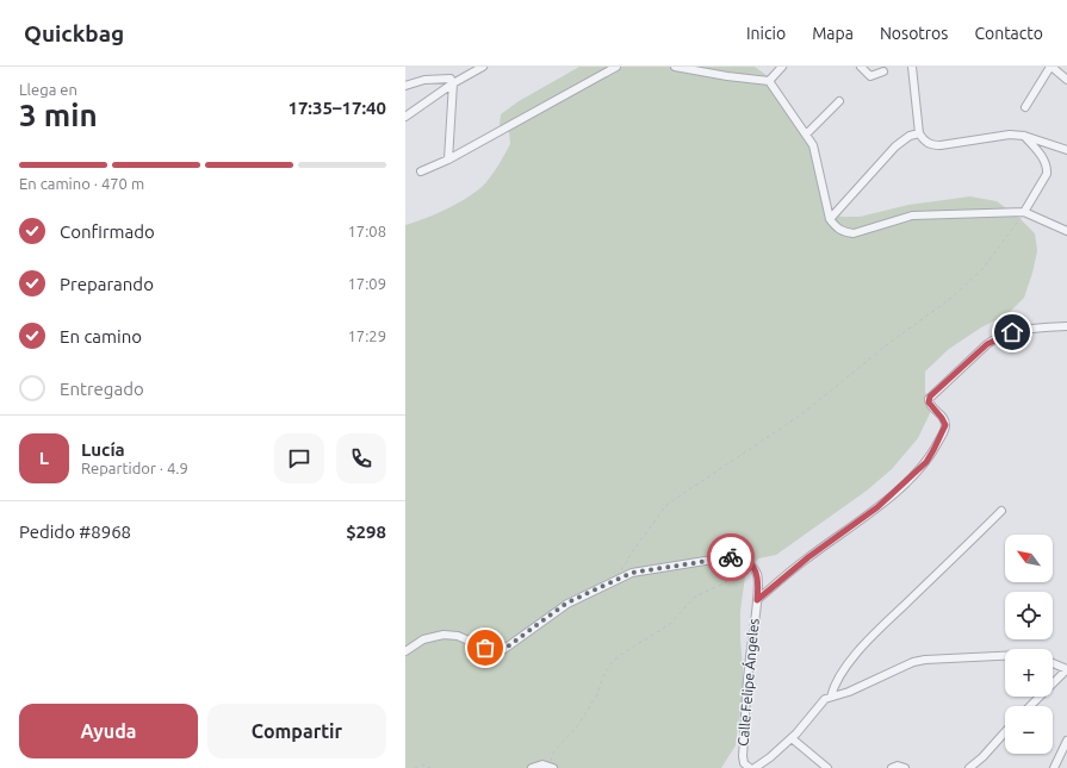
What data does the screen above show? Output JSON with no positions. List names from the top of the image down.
{
  "streets": {
    "street": ["Calle Felipe Ángeles"]
  },
  "north": "top left",
  "page": {
    "header": "Quickbag",
    "nav": [
      "Inicio",
      "Mapa",
      "Nosotros",
      "Contacto"
    ],
    "heading": ["3 min", "Llega en", "17:35–17:40"],
    "panel": [
      "Lucía",
      "Repartidor · 4.9",
      "Pedido #8968",
      "$298"
    ],
    "bar": "En camino · 470 m",
    "list": [
      ["Confirmado", "17:08"],
      ["Preparando", "17:09"],
      ["En camino", "17:29"],
      "Entregado"
    ],
    "round": "L",
    "map_buttons": ["+", "−"],
    "buttons": ["Ayuda", "Compartir"]
  }
}
